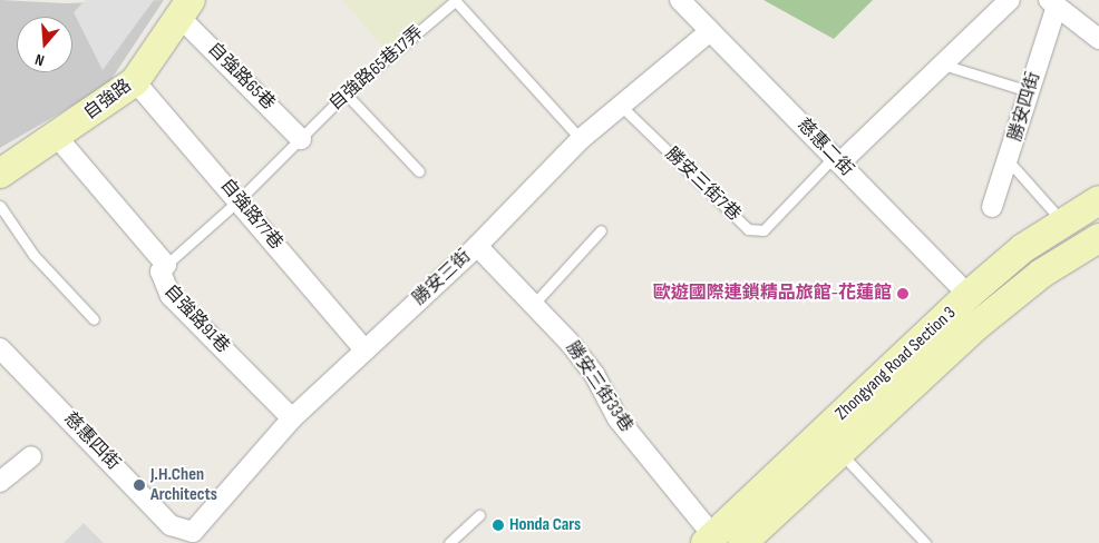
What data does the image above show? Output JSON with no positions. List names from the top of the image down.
{
  "streets": {
    "street": [
      "自強路65巷",
      "自強路",
      "勝安四街",
      "慈惠二街",
      "自強路77巷",
      "勝安三街",
      "自強路91巷",
      "Zhongyang Road Section 3",
      "勝安三街33巷",
      "慈惠四街"
    ],
    "lane": ["自強路65巷17弄", "勝安三街7巷"]
  },
  "crossings": [
    ["自強路65巷17弄", "自強路65巷"],
    ["自強路65巷17弄", "自強路77巷"],
    ["自強路65巷17弄", "自強路91巷"],
    ["自強路65巷", "自強路"],
    ["自強路", "自強路77巷"],
    ["自強路", "自強路91巷"],
    ["慈惠二街", "勝安三街7巷"],
    ["慈惠二街", "勝安三街"],
    ["慈惠二街", "Zhongyang Road Section 3"],
    ["勝安三街7巷", "勝安三街"],
    ["自強路77巷", "勝安三街"],
    ["勝安三街", "自強路91巷"],
    ["勝安三街", "勝安三街33巷"],
    ["勝安三街", "慈惠四街"],
    ["Zhongyang Road Section 3", "勝安三街33巷"]
  ],
  "places": ["歐遊國際連鎖精品旅館-花蓮館", "J.H.Chen Architects", "Honda Cars"],
  "north": "bottom"
}
